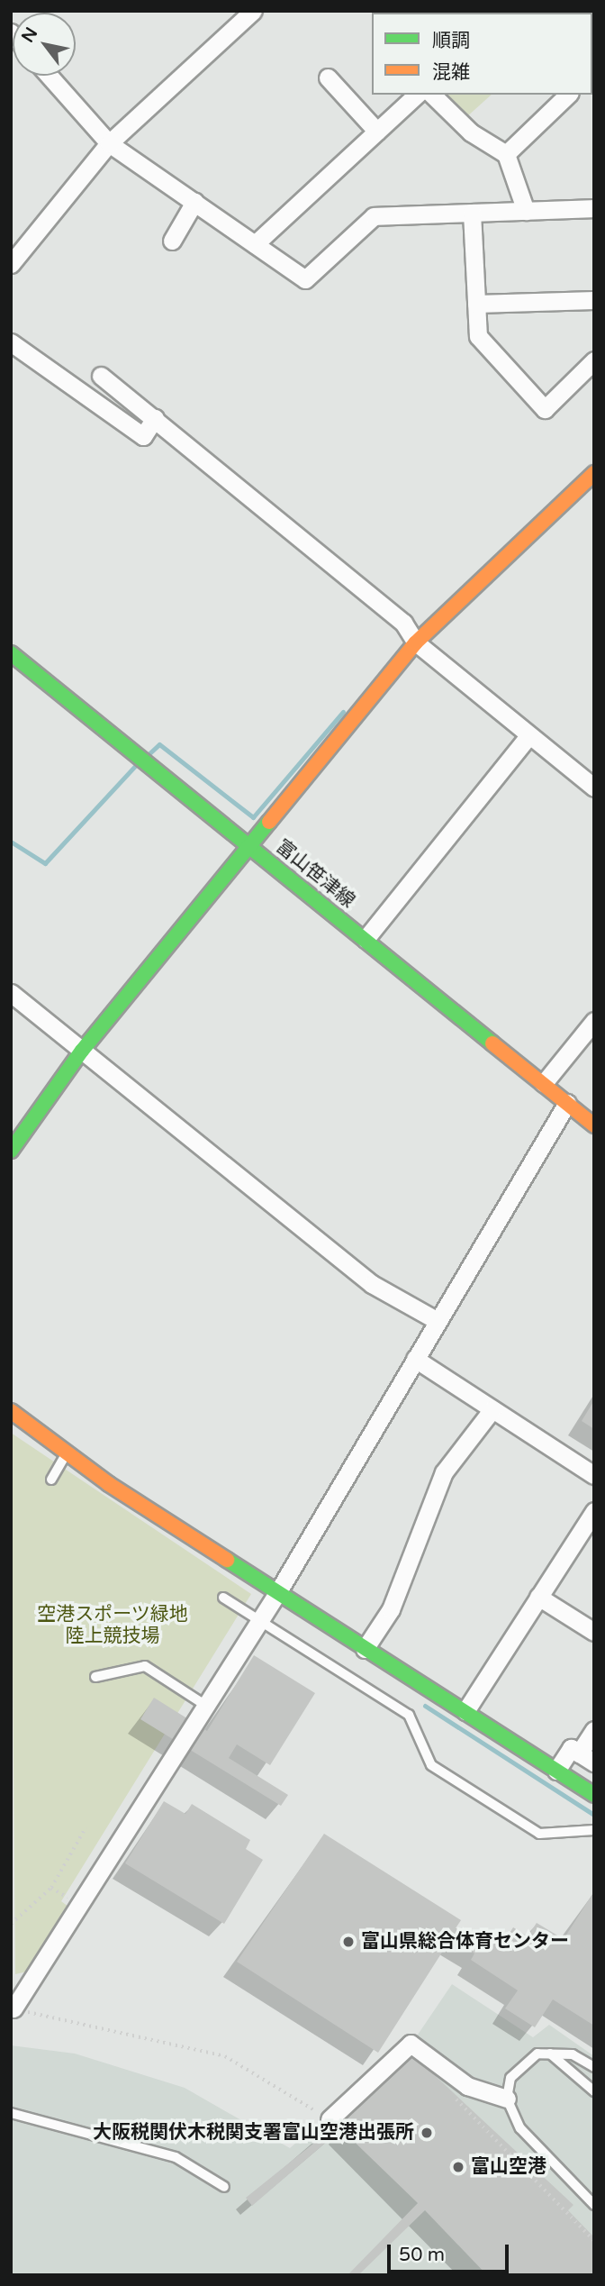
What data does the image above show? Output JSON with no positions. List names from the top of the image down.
{
  "streets": {
    "street": ["富山笹津線"]
  },
  "parks": ["空港スポーツ緑地 陸上競技場"],
  "places": ["富山県総合体育センター", "大阪税関伏木税関支署富山空港出張所", "富山空港"],
  "legend": ["順調", "混雑"],
  "scale_bar": "50 m",
  "north": "top left"
}
